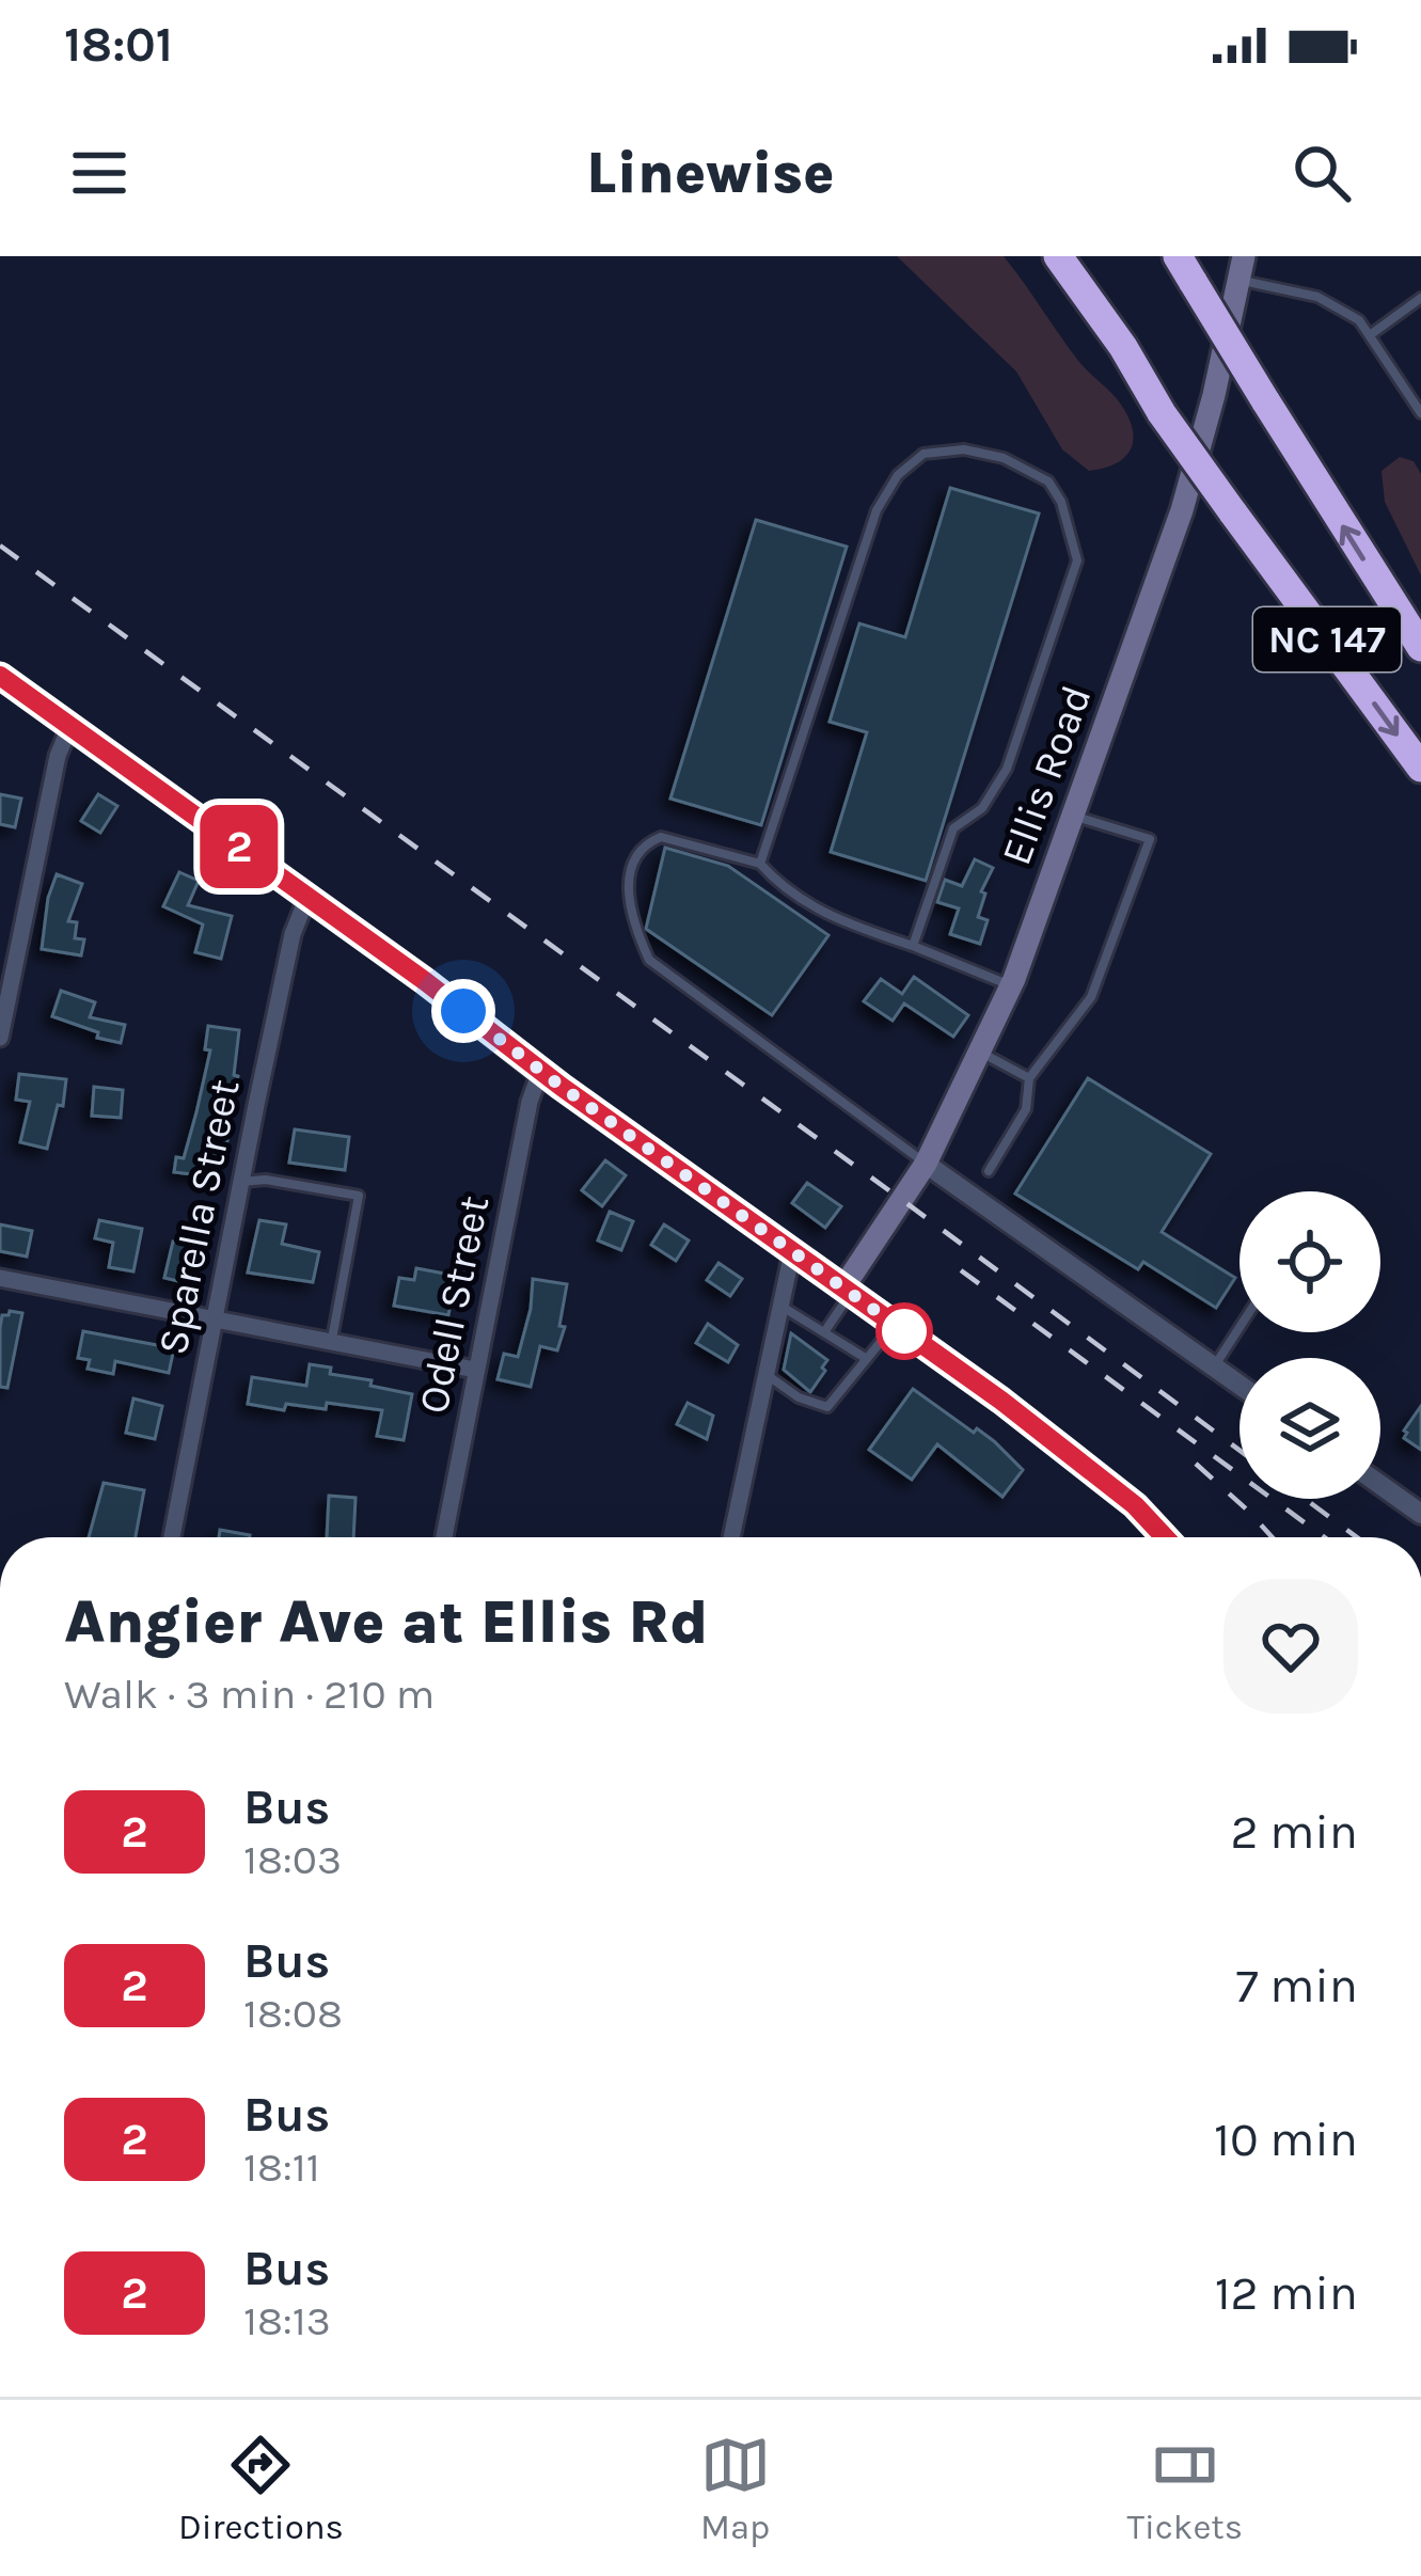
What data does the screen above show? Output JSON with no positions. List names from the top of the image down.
{
  "streets": {
    "highway": ["NC 147"],
    "main road": ["Ellis Road"],
    "street": ["Sparella Street", "Odell Street"]
  },
  "lines": ["bus line 2"],
  "page": {
    "status": "18:01",
    "header": "Linewise",
    "on_map": "2",
    "heading": ["Angier Ave at Ellis Rd", "Walk · 3 min · 210 m"],
    "list": [
      {
        "mark": "2",
        "name": "Bus",
        "note": "18:03",
        "value": "2 min"
      },
      {
        "mark": "2",
        "name": "Bus",
        "note": "18:08",
        "value": "7 min"
      },
      {
        "mark": "2",
        "name": "Bus",
        "note": "18:11",
        "value": "10 min"
      },
      {
        "mark": "2",
        "name": "Bus",
        "note": "18:13",
        "value": "12 min"
      }
    ],
    "tabs": ["Directions", "Map", "Tickets"]
  }
}
